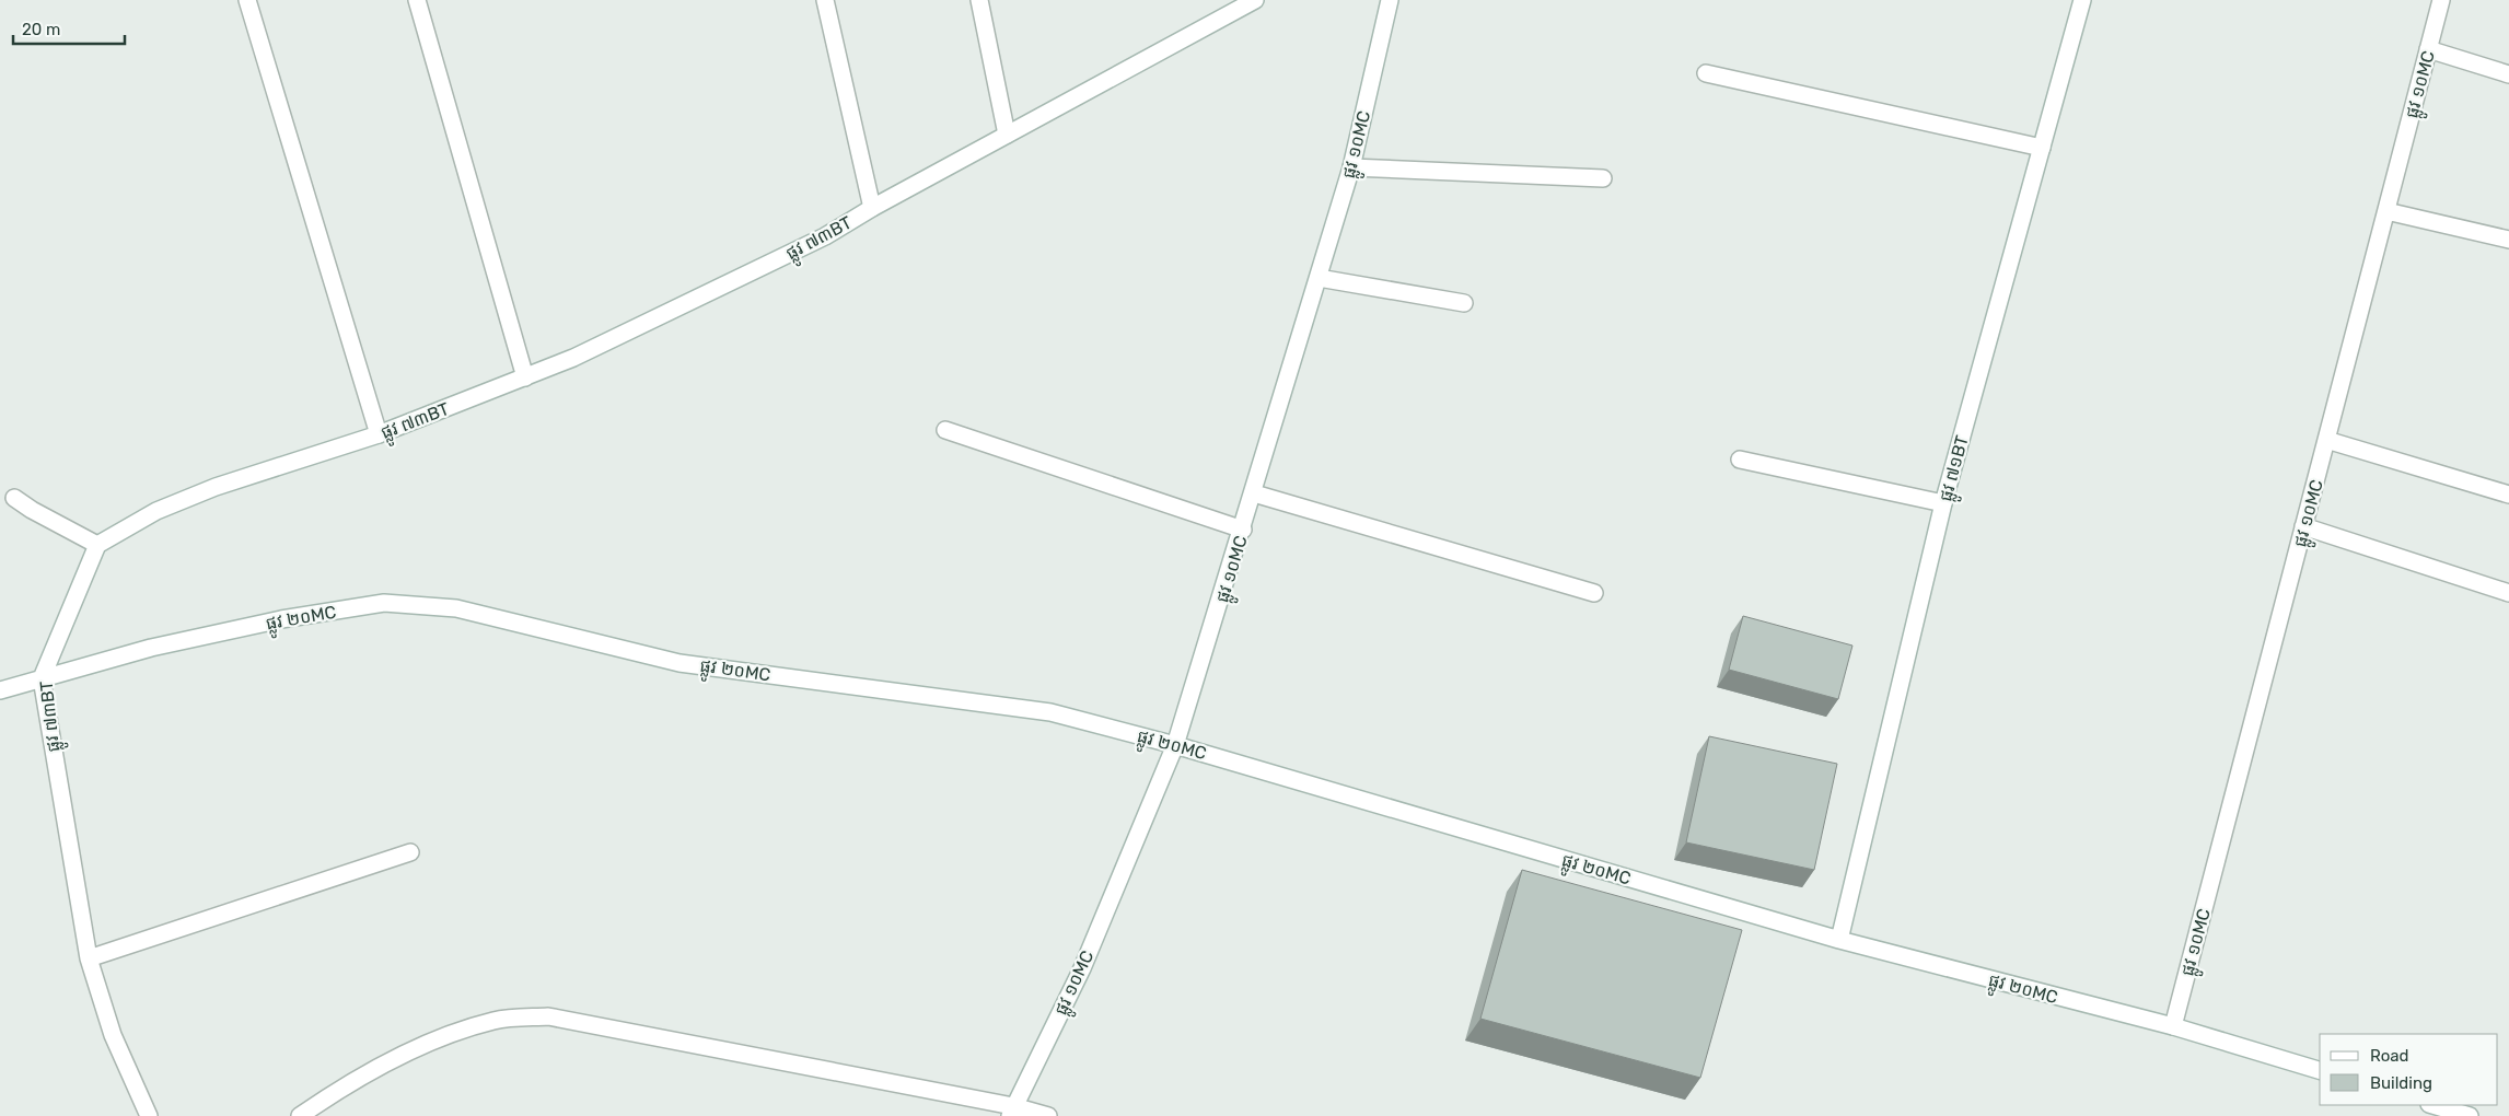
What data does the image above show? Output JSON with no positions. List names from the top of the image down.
{
  "streets": {
    "street": [
      "ផ្លូវ ១០MC",
      "ផ្លូវ ៧៣BT",
      "ផ្លូវ ៧១BT",
      "ផ្លូវ ២០MC"
    ]
  },
  "crossings": [
    ["ផ្លូវ ១០MC", "ផ្លូវ ២០MC"],
    ["ផ្លូវ ៧៣BT", "ផ្លូវ ២០MC"],
    ["ផ្លូវ ៧១BT", "ផ្លូវ ២០MC"]
  ],
  "legend": ["Road", "Building"],
  "scale_bar": "20 m"
}
